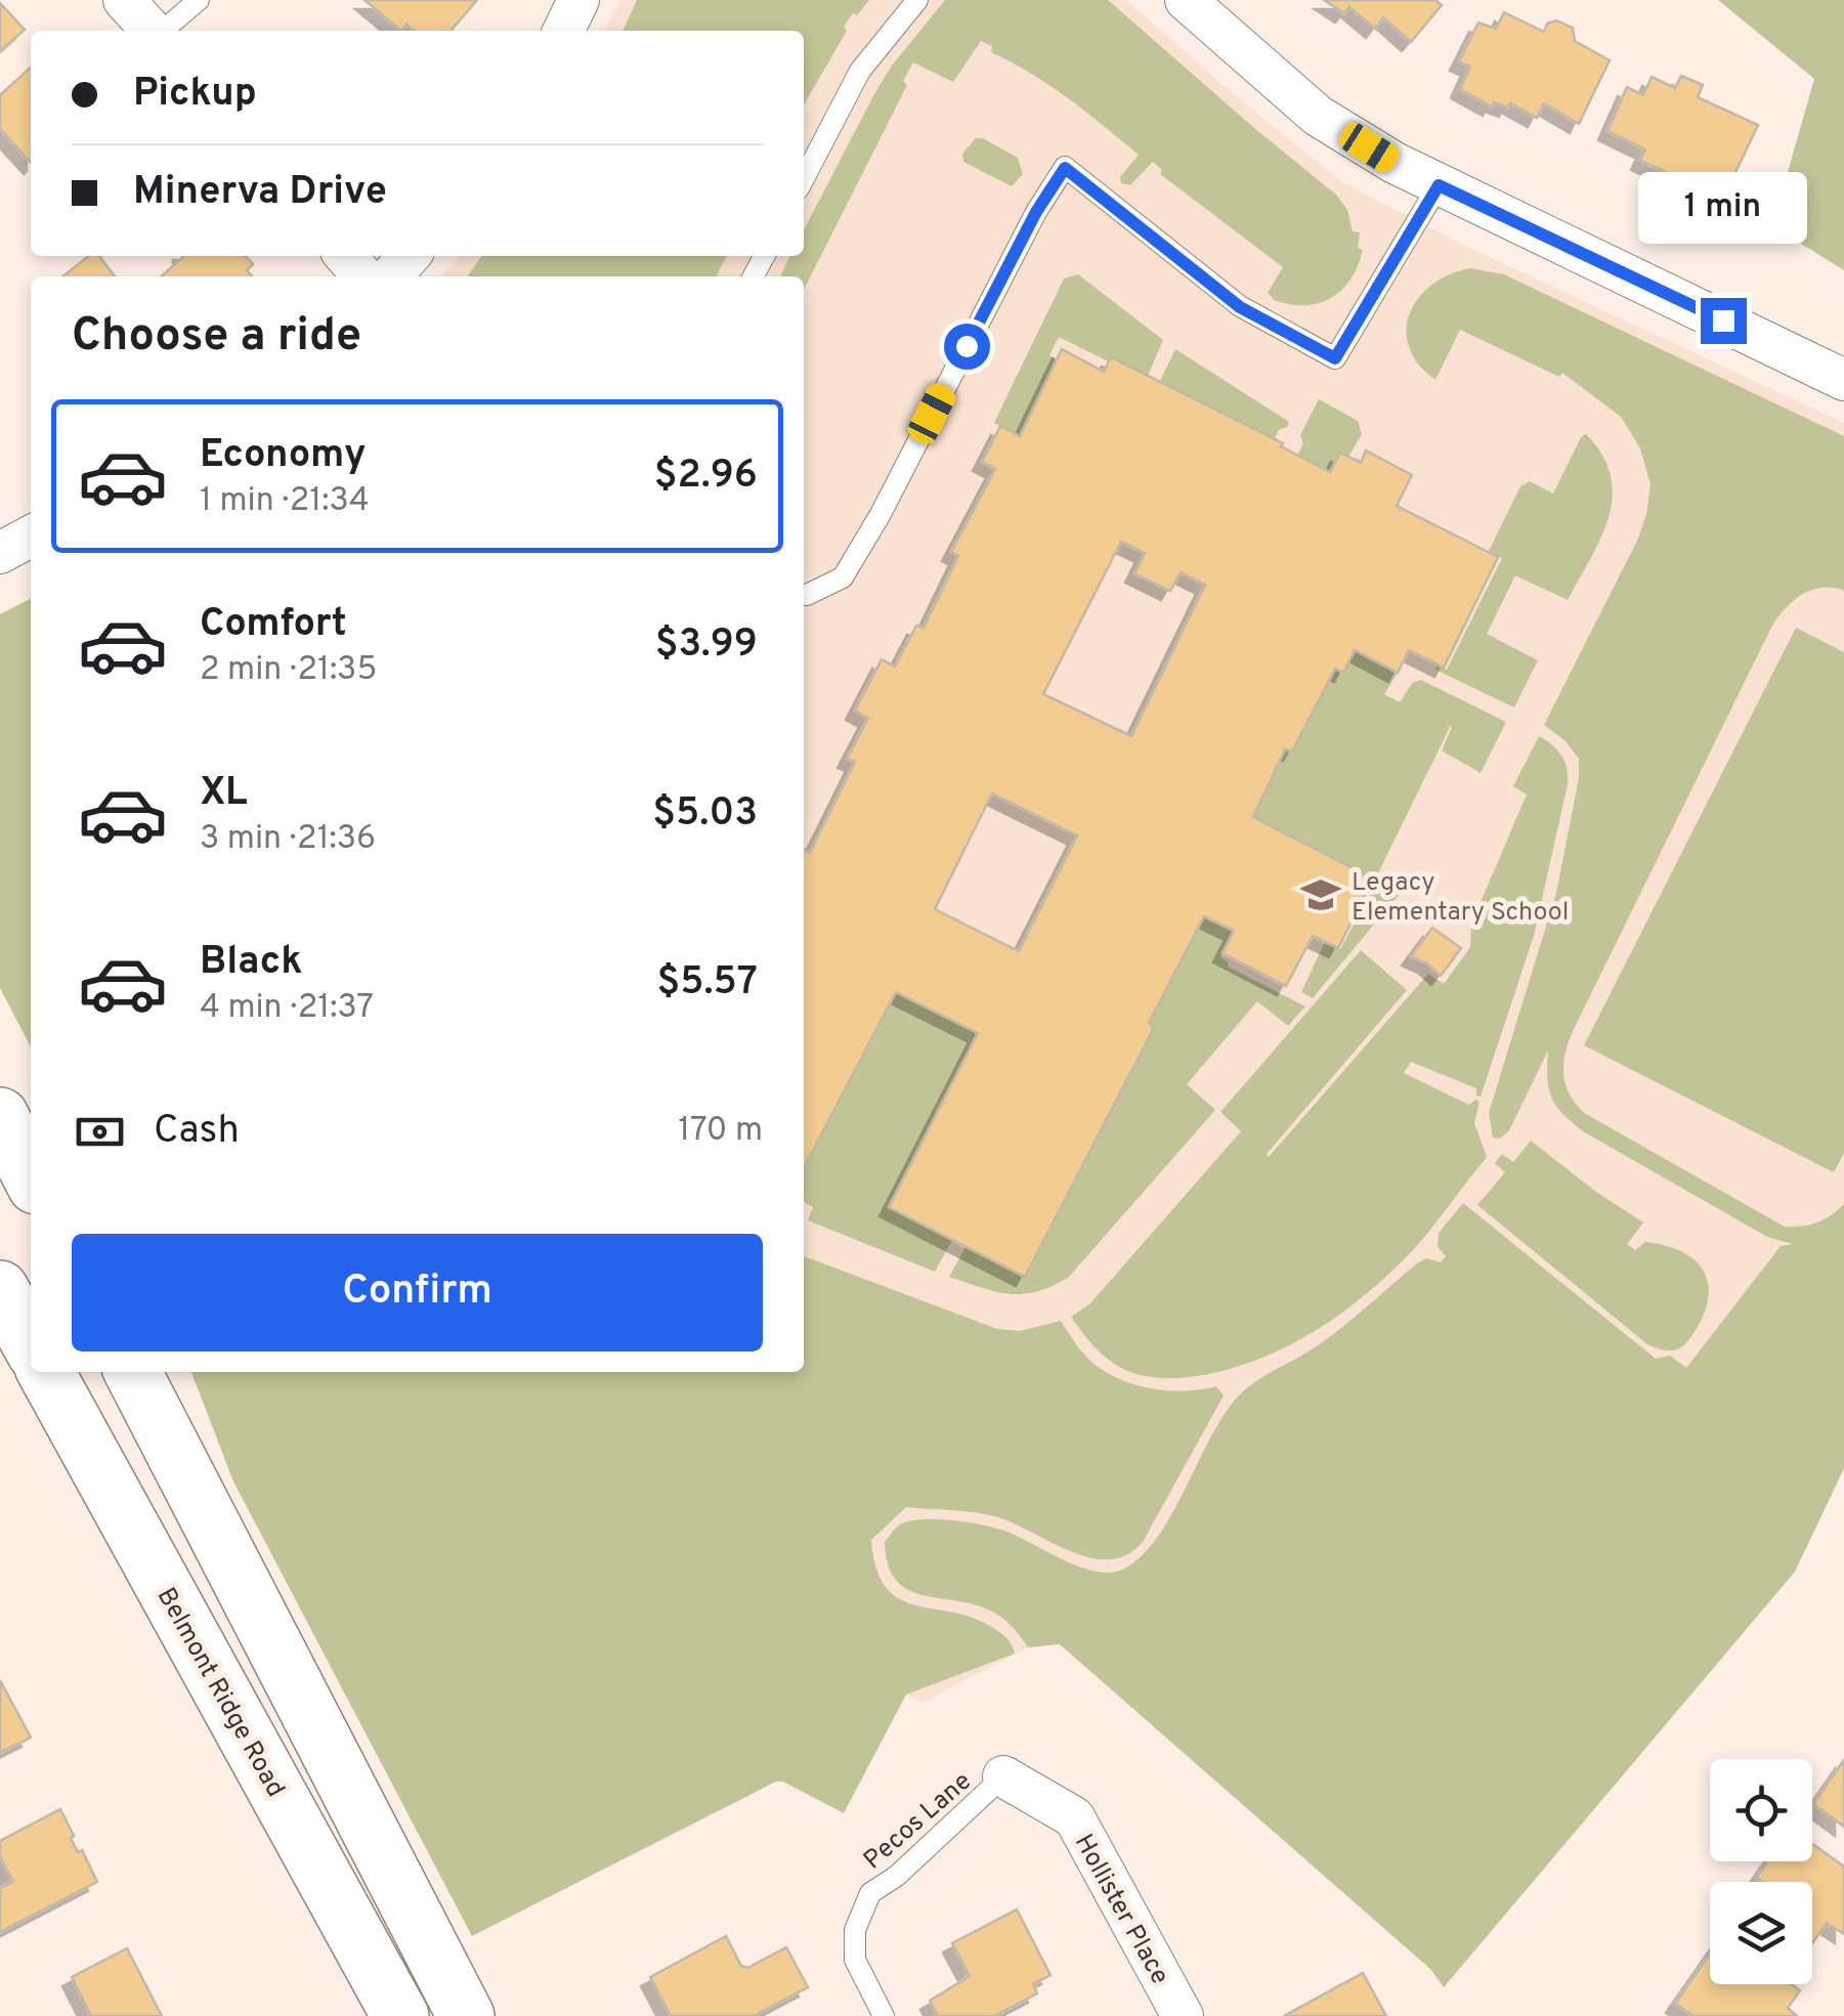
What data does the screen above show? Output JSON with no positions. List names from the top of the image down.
{
  "streets": {
    "main road": ["Belmont Ridge Road"],
    "street": ["Hollister Place"],
    "lane": ["Pecos Lane"]
  },
  "crossings": [
    ["Pecos Lane", "Hollister Place"]
  ],
  "places": {
    "school or university": ["Legacy Elementary School"]
  },
  "page": {
    "banner": ["Pickup", "Minerva Drive"],
    "bubble": "1 min",
    "heading": "Choose a ride",
    "list": [
      {
        "name": "Economy",
        "note": "1 min · 21:34",
        "value": "$2.96"
      },
      {
        "name": "Comfort",
        "note": "2 min · 21:35",
        "value": "$3.99"
      },
      {
        "name": "XL",
        "note": "3 min · 21:36",
        "value": "$5.03"
      },
      {
        "name": "Black",
        "note": "4 min · 21:37",
        "value": "$5.57"
      }
    ],
    "pay": ["Cash", "170 m"],
    "buttons": "Confirm"
  }
}
